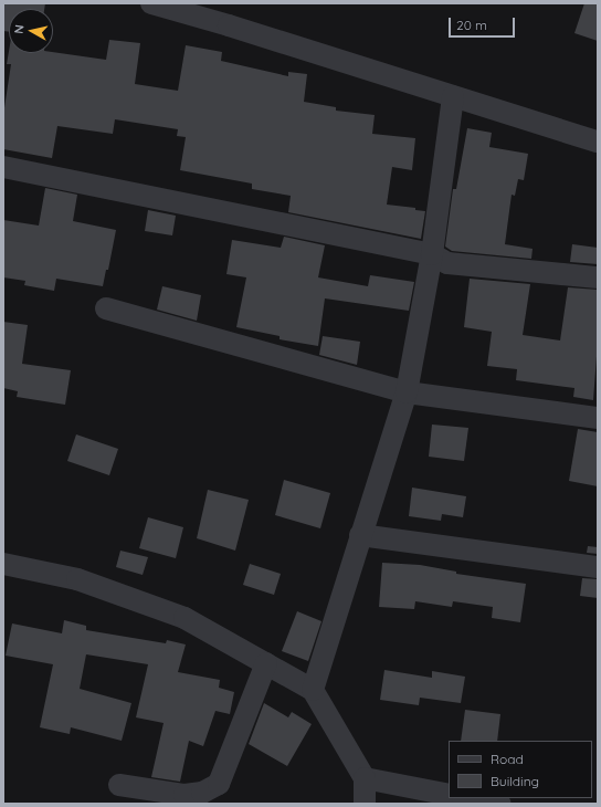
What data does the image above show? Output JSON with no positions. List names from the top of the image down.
{
  "legend": ["Road", "Building"],
  "scale_bar": "20 m",
  "north": "left"
}
